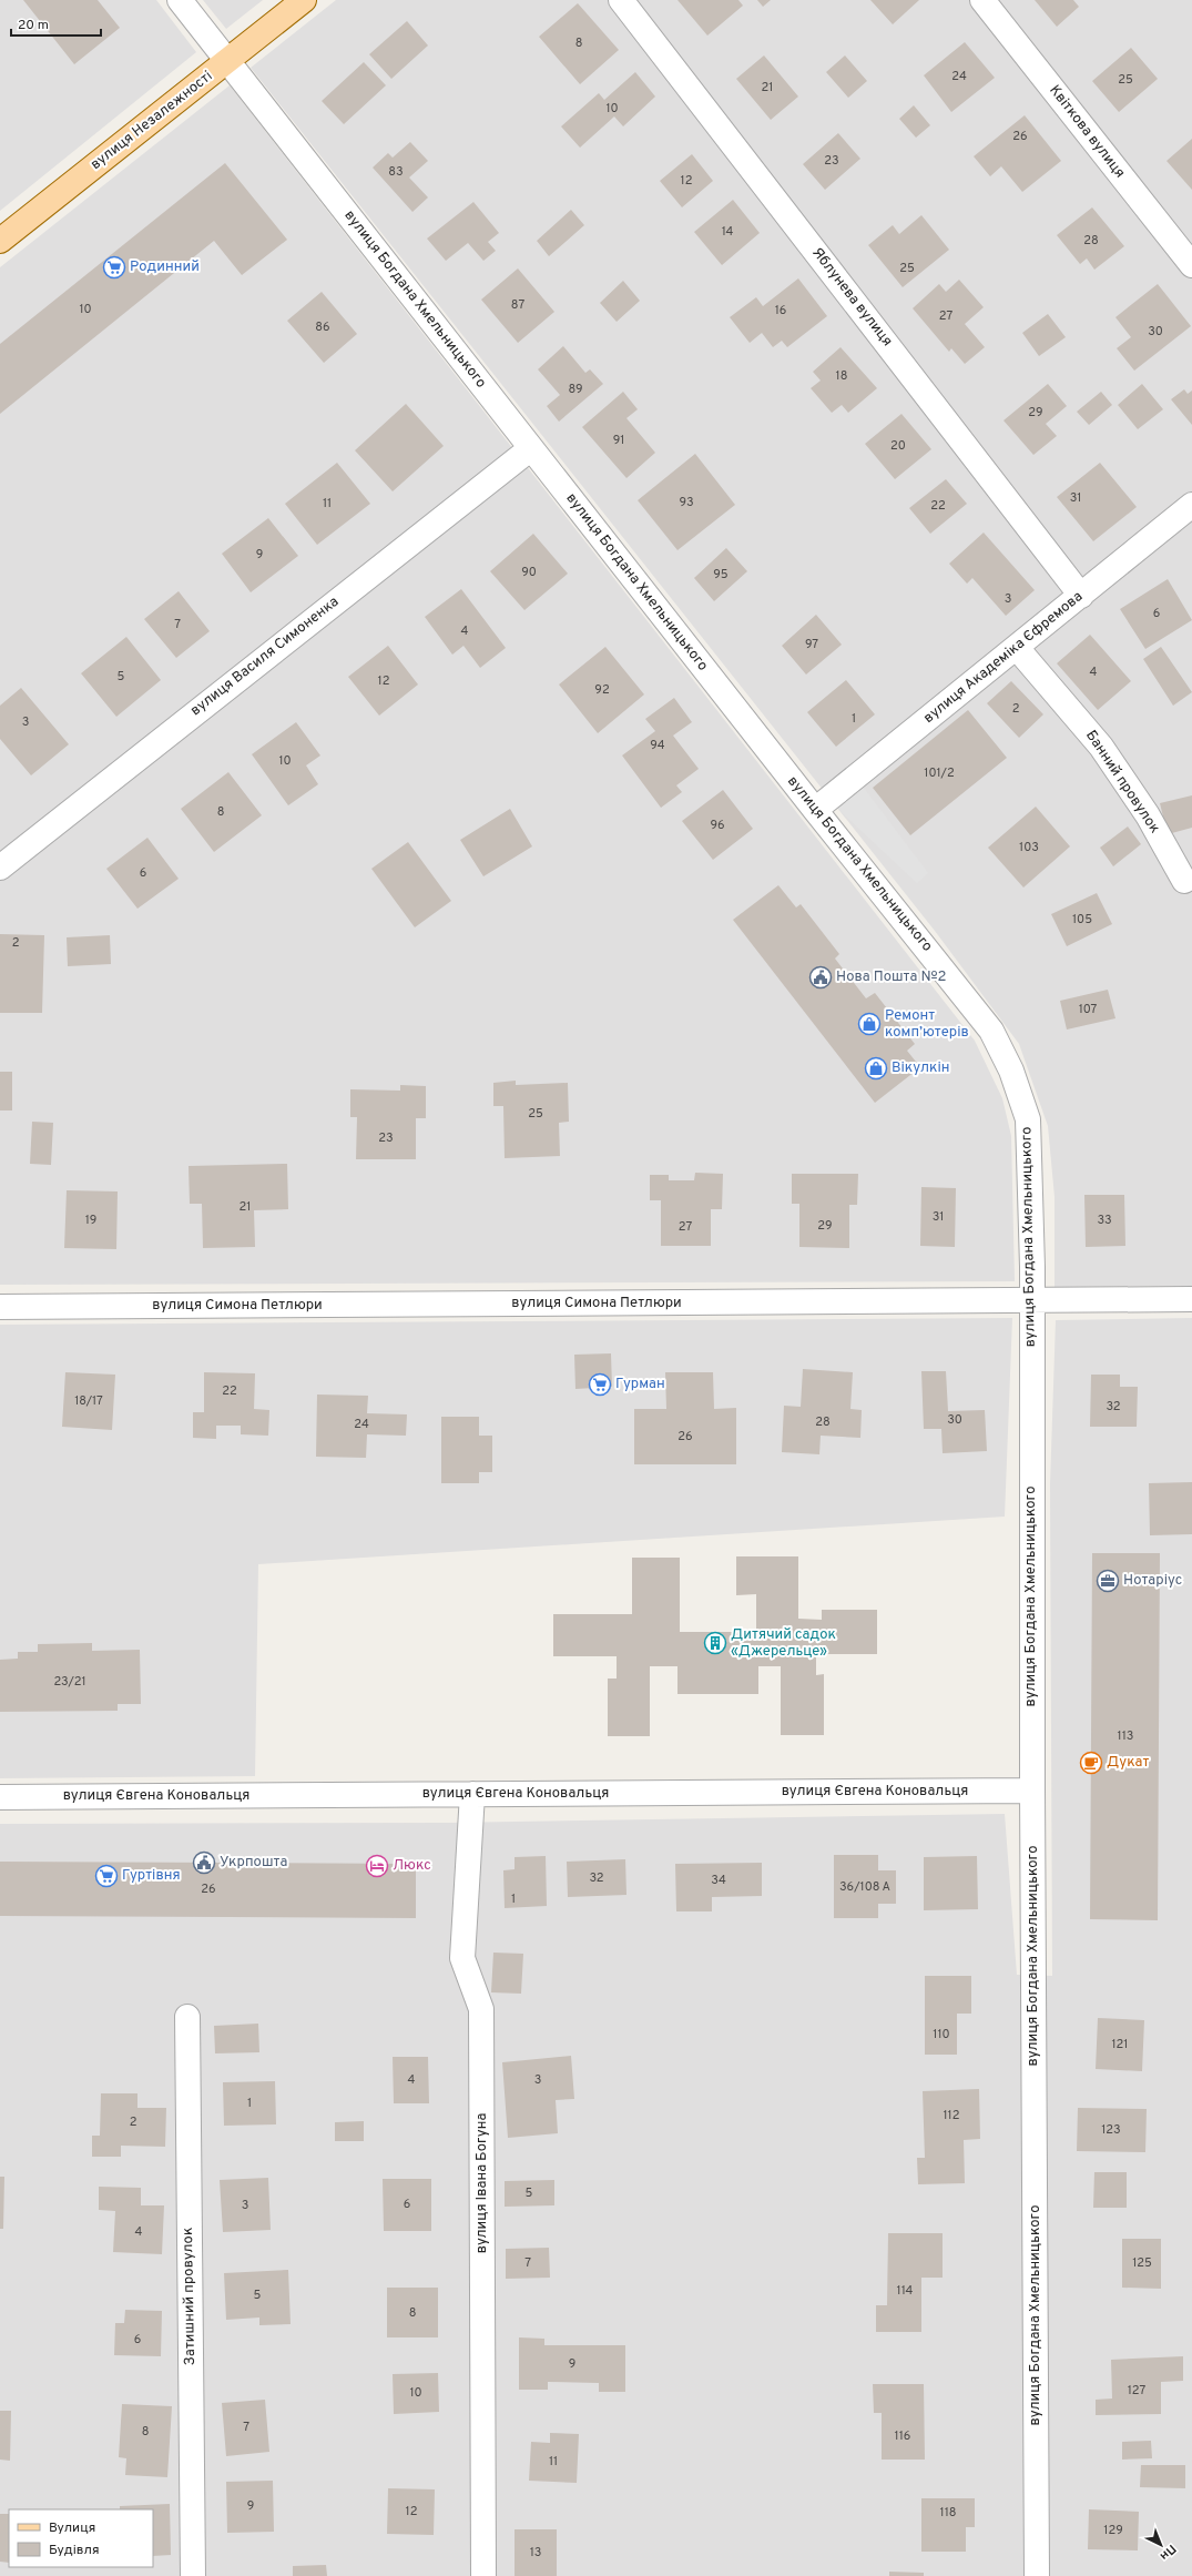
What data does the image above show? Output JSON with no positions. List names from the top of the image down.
{
  "streets": {
    "main road": ["вулиця Незалежності"],
    "street": [
      "Квіткова вулиця",
      "Яблунева вулиця",
      "вулиця Богдана Хмельницького",
      "вулиця Василя Симоненка",
      "вулиця Академіка Єфремова",
      "Банний провулок",
      "вулиця Симона Петлюри",
      "вулиця Євгена Коновальця",
      "вулиця Івана Богуна",
      "Затишний провулок"
    ]
  },
  "crossings": [
    ["вулиця Незалежності", "вулиця Богдана Хмельницького"],
    ["Яблунева вулиця", "вулиця Академіка Єфремова"],
    ["вулиця Богдана Хмельницького", "вулиця Василя Симоненка"],
    ["вулиця Богдана Хмельницького", "вулиця Академіка Єфремова"],
    ["вулиця Богдана Хмельницького", "вулиця Симона Петлюри"],
    ["вулиця Богдана Хмельницького", "вулиця Євгена Коновальця"],
    ["вулиця Академіка Єфремова", "Банний провулок"],
    ["вулиця Євгена Коновальця", "вулиця Івана Богуна"]
  ],
  "places": {
    "supermarket": ["Родинний", "Гурман", "Гуртівня"],
    "public building": ["Нова Пошта №2", "Укрпошта"],
    "shop": ["Ремонт комп’ютерів", "Вікулкін"],
    "office": ["Нотаріус"],
    "building": ["Дитячий садок «Джерельце»"],
    "cafe": ["Дукат"],
    "hotel": ["Люкс"]
  },
  "house_numbers": [
    "8",
    "24",
    "25",
    "21",
    "10",
    "26",
    "23",
    "83",
    "12",
    "14",
    "28",
    "25",
    "87",
    "10",
    "16",
    "27",
    "86",
    "30",
    "18",
    "89",
    "29",
    "91",
    "20",
    "31",
    "93",
    "11",
    "22",
    "9",
    "90",
    "95",
    "3",
    "6",
    "7",
    "4",
    "97",
    "4",
    "5",
    "12",
    "92",
    "2",
    "1",
    "3",
    "94",
    "10",
    "101/2",
    "8",
    "96",
    "103",
    "6",
    "105",
    "2",
    "107",
    "25",
    "23",
    "21",
    "31",
    "19",
    "33",
    "29",
    "27",
    "22",
    "18/17",
    "32",
    "30",
    "28",
    "24",
    "26",
    "23/21",
    "113",
    "32",
    "34",
    "36/108 А",
    "26",
    "1",
    "110",
    "121",
    "4",
    "3",
    "1",
    "112",
    "2",
    "123",
    "5",
    "6",
    "3",
    "4",
    "7",
    "125",
    "114",
    "5",
    "8",
    "6",
    "9",
    "127",
    "10",
    "7",
    "8",
    "116",
    "11",
    "9",
    "12",
    "118",
    "129",
    "13"
  ],
  "legend": ["Вулиця", "Будівля"],
  "scale_bar": "20 m",
  "north": "bottom right"
}
